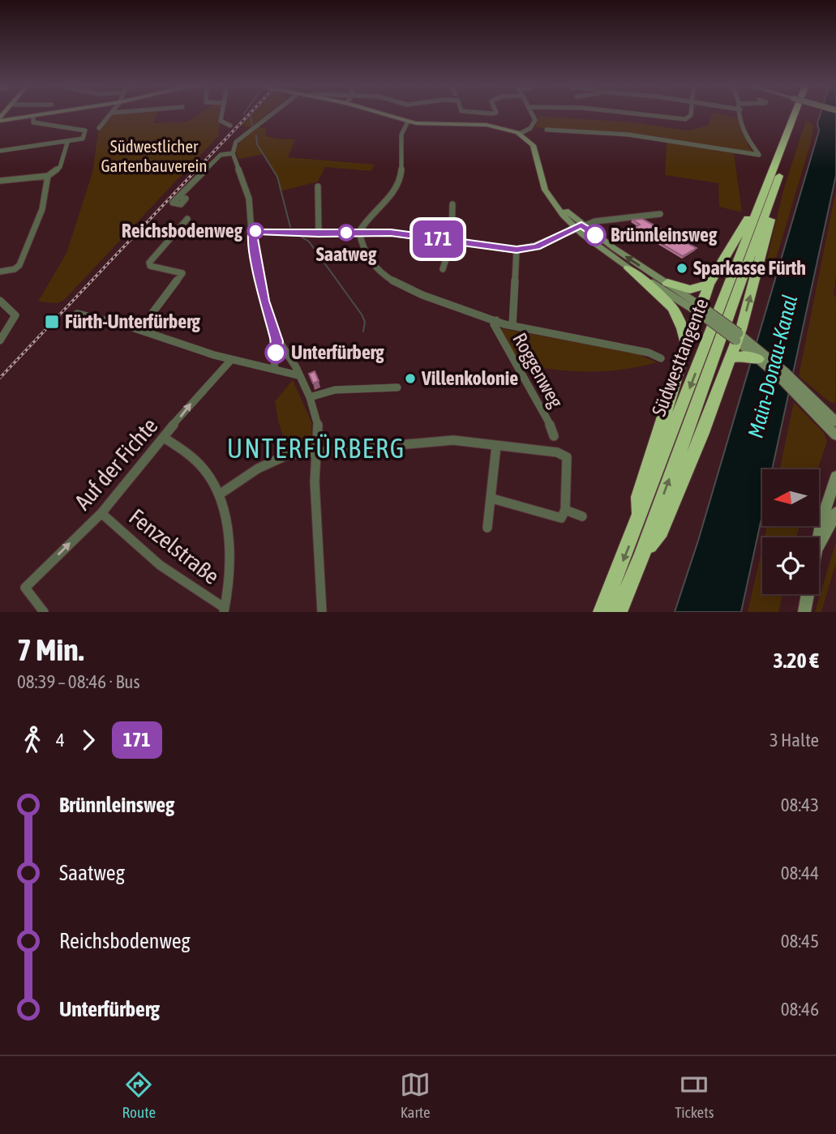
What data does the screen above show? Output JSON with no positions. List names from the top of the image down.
{
  "streets": {
    "highway": ["Südwesttangente"],
    "street": ["Roggenweg", "Auf der Fichte", "Fenzelstraße"]
  },
  "crossings": [
    ["Auf der Fichte", "Fenzelstraße"]
  ],
  "one_way": ["Auf der Fichte"],
  "districts": ["UNTERFÜRBERG"],
  "water": ["Main-Donau-Kanal"],
  "parks": ["Südwestlicher Gartenbauverein"],
  "places": {
    "other": [
      "Reichsbodenweg",
      "Saatweg",
      "Brünnleinsweg",
      "Sparkasse Fürth",
      "Unterfürberg",
      "Villenkolonie"
    ],
    "transit": ["Fürth-Unterfürberg"]
  },
  "lines": ["bus line 171"],
  "north": "left",
  "page": {
    "on_map": "171",
    "heading": ["7 Min.", "08:39 – 08:46 · Bus", "3.20 €"],
    "legs": ["4", "171", "3 Halte"],
    "list": [
      {
        "name": "Brünnleinsweg",
        "value": "08:43"
      },
      {
        "name": "Saatweg",
        "value": "08:44"
      },
      {
        "name": "Reichsbodenweg",
        "value": "08:45"
      },
      {
        "name": "Unterfürberg",
        "value": "08:46"
      }
    ],
    "tabs": ["Route", "Karte", "Tickets"]
  }
}
